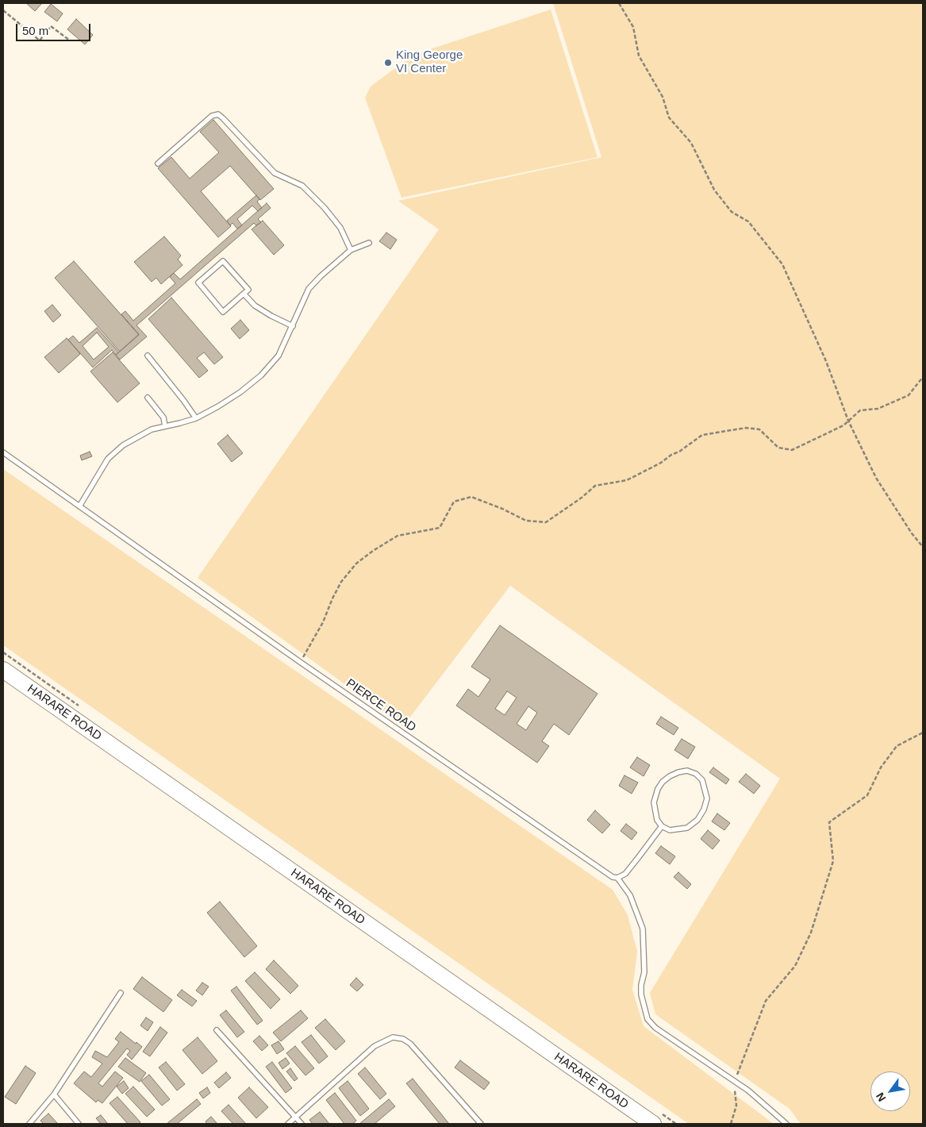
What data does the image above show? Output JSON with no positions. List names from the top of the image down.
{
  "streets": {
    "highway": ["HARARE ROAD"],
    "lane": ["PIERCE ROAD"]
  },
  "places": ["King George VI Center"],
  "scale_bar": "50 m",
  "north": "bottom left"
}
